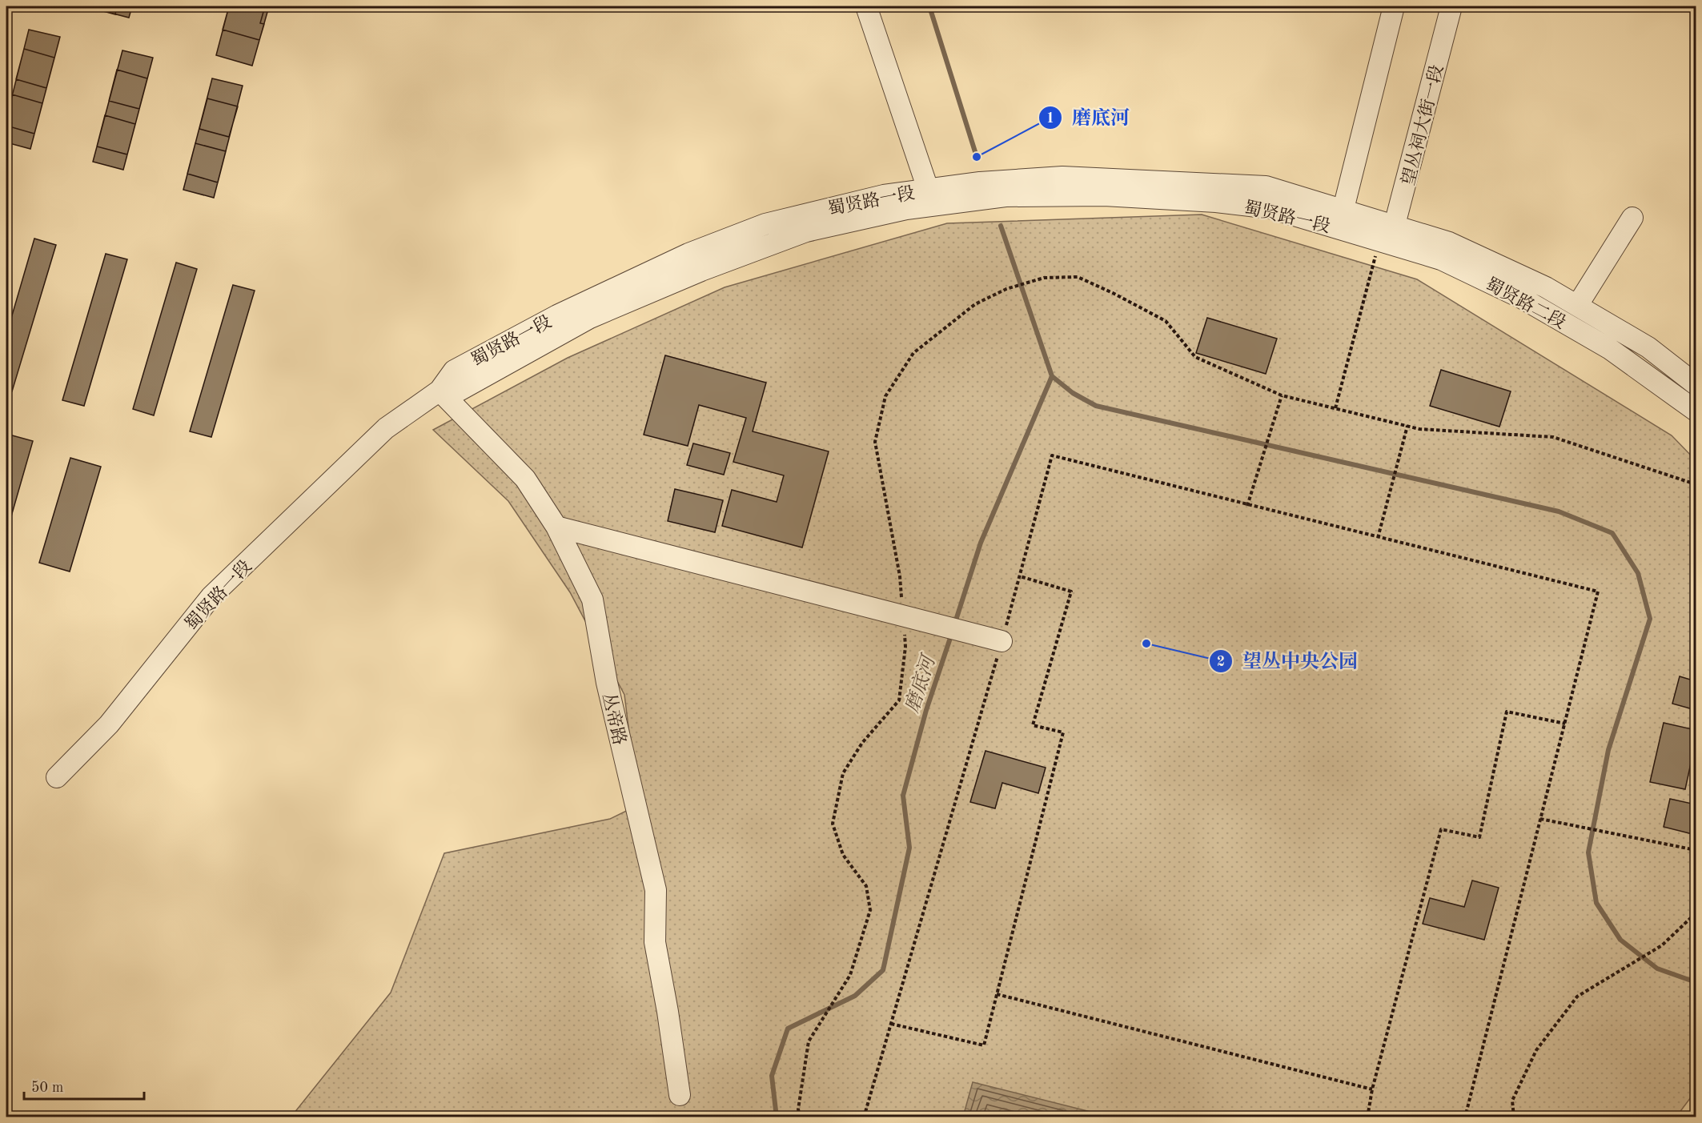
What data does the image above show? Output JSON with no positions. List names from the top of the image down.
{
  "streets": {
    "street": [
      "望丛祠大街一段",
      "蜀贤路一段",
      "蜀贤路二段",
      "丛帝路"
    ]
  },
  "crossings": [
    ["望丛祠大街一段", "蜀贤路二段"],
    ["蜀贤路一段", "蜀贤路二段"],
    ["蜀贤路一段", "丛帝路"]
  ],
  "water": ["磨底河"],
  "places": ["磨底河", "望丛中央公园"],
  "scale_bar": "50 m"
}
